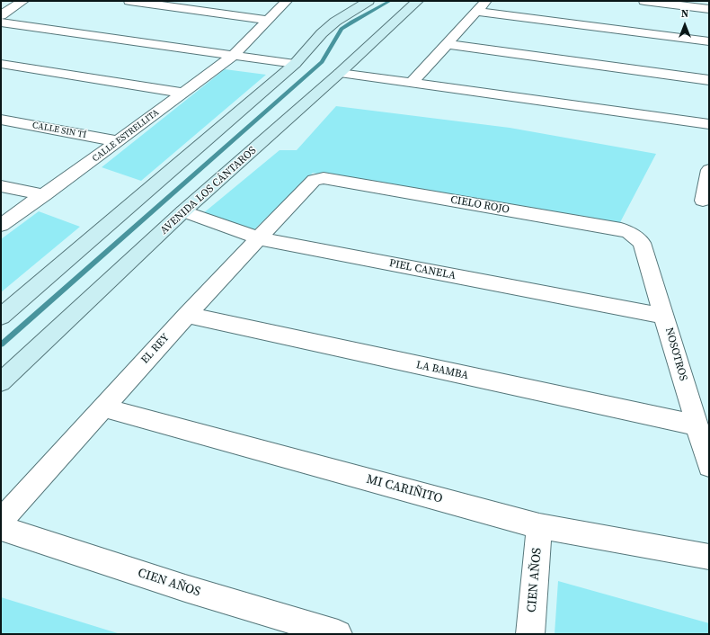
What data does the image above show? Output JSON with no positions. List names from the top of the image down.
{
  "streets": {
    "street": [
      "CALLE SIN TÍ",
      "CALLE ESTRELLITA",
      "AVENIDA LOS CÁNTAROS",
      "CIELO ROJO",
      "PIEL CANELA",
      "EL REY",
      "NOSOTROS",
      "LA BAMBA",
      "MI CARIÑITO",
      "CIEN AÑOS"
    ]
  },
  "crossings": [
    ["CALLE SIN TÍ", "CALLE ESTRELLITA"],
    ["AVENIDA LOS CÁNTAROS", "PIEL CANELA"],
    ["CIELO ROJO", "EL REY"],
    ["CIELO ROJO", "NOSOTROS"],
    ["PIEL CANELA", "EL REY"],
    ["PIEL CANELA", "NOSOTROS"],
    ["EL REY", "LA BAMBA"],
    ["EL REY", "MI CARIÑITO"],
    ["NOSOTROS", "LA BAMBA"],
    ["MI CARIÑITO", "CIEN AÑOS"]
  ],
  "north": "top"
}
